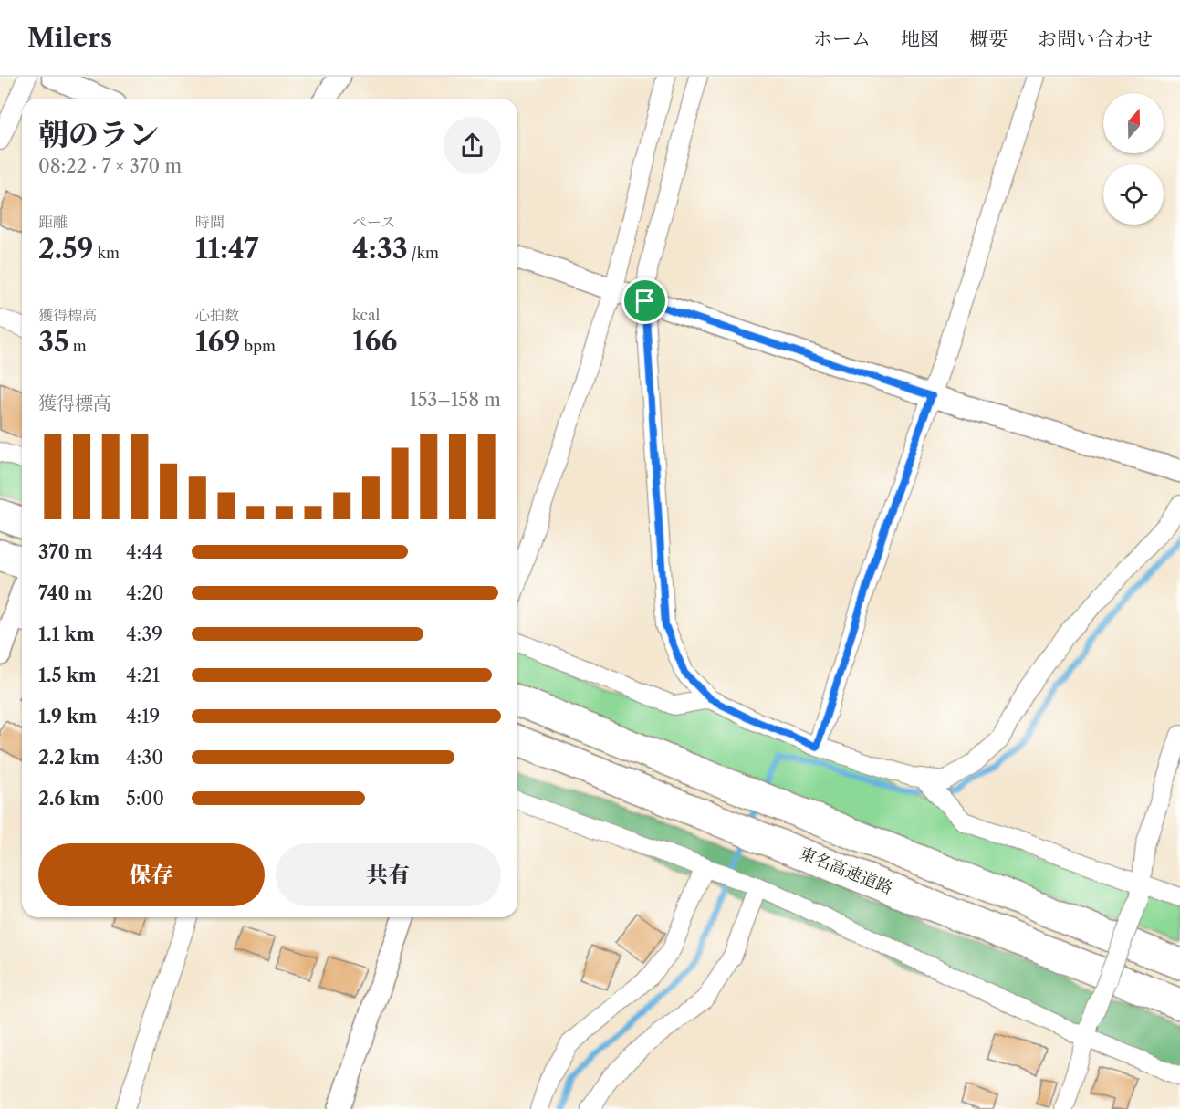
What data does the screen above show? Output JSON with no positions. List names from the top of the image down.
{
  "streets": {
    "highway": ["東名高速道路"]
  },
  "north": "top",
  "page": {
    "header": "Milers",
    "nav": [
      "ホーム",
      "地図",
      "概要",
      "お問い合わせ"
    ],
    "heading": ["朝のラン", "08:22 · 7 × 370 m"],
    "stats": [
      ["距離", "2.59 km"],
      ["時間", "11:47"],
      ["ペース", "4:33 /km"],
      ["獲得標高", "35 m"],
      ["心拍数", "169 bpm"],
      ["kcal", "166"]
    ],
    "chart": ["獲得標高", "153–158 m"],
    "list": [
      {
        "name": "370 m",
        "note": "4:44"
      },
      {
        "name": "740 m",
        "note": "4:20"
      },
      {
        "name": "1.1 km",
        "note": "4:39"
      },
      {
        "name": "1.5 km",
        "note": "4:21"
      },
      {
        "name": "1.9 km",
        "note": "4:19"
      },
      {
        "name": "2.2 km",
        "note": "4:30"
      },
      {
        "name": "2.6 km",
        "note": "5:00"
      }
    ],
    "buttons": ["保存", "共有"]
  }
}
